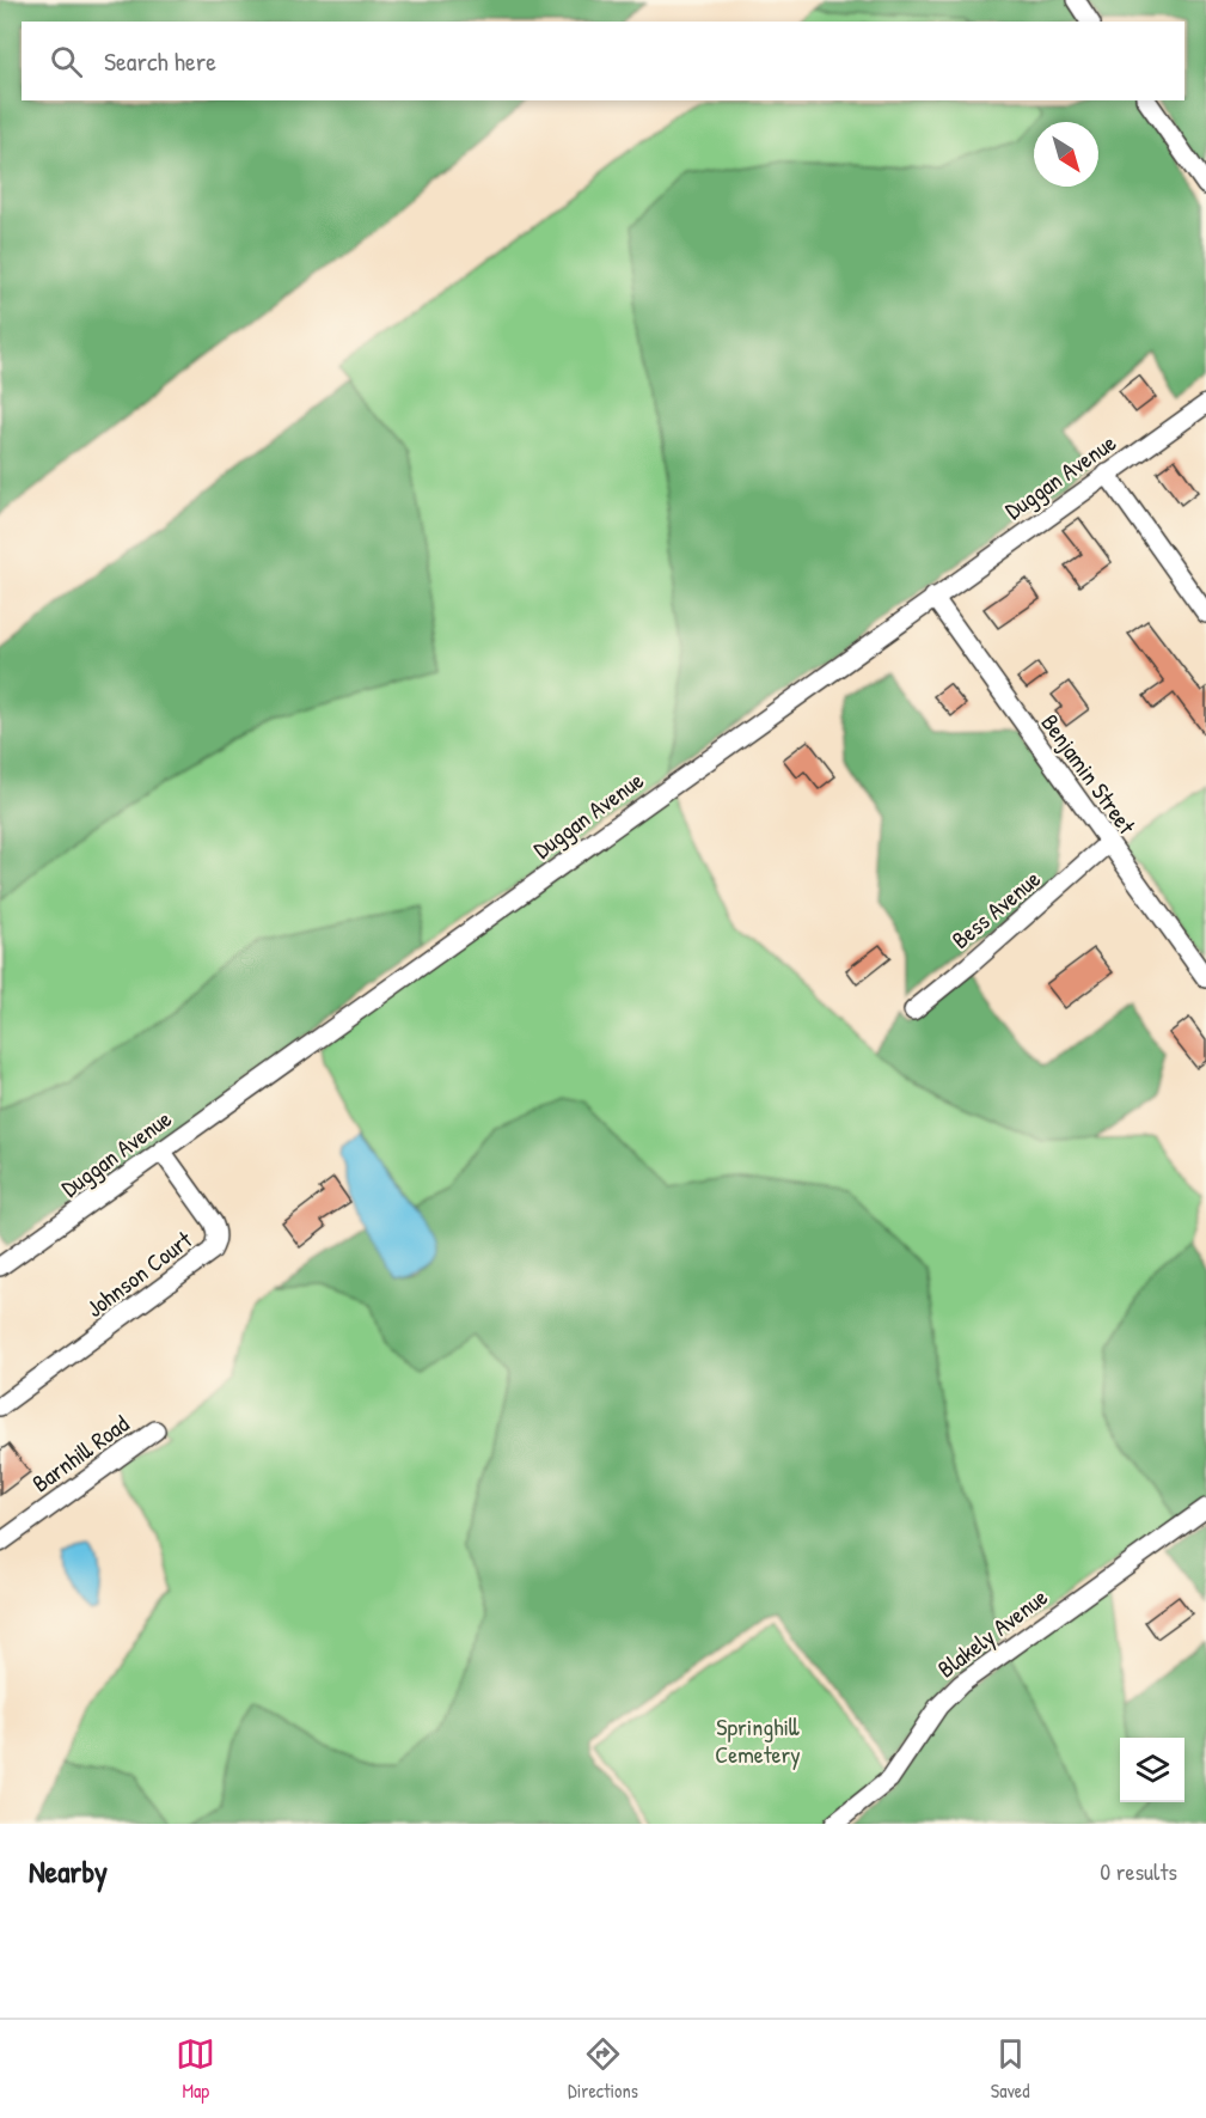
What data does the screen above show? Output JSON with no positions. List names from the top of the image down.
{
  "streets": {
    "street": [
      "Duggan Avenue",
      "Benjamin Street",
      "Bess Avenue",
      "Johnson Court",
      "Barnhill Road",
      "Blakely Avenue"
    ]
  },
  "crossings": [
    ["Duggan Avenue", "Benjamin Street"],
    ["Duggan Avenue", "Johnson Court"],
    ["Benjamin Street", "Bess Avenue"]
  ],
  "parks": ["Springhill Cemetery"],
  "north": "bottom right",
  "page": {
    "search": "Search here",
    "heading": ["Nearby", "0 results"],
    "nav": ["Map", "Directions", "Saved"]
  }
}
